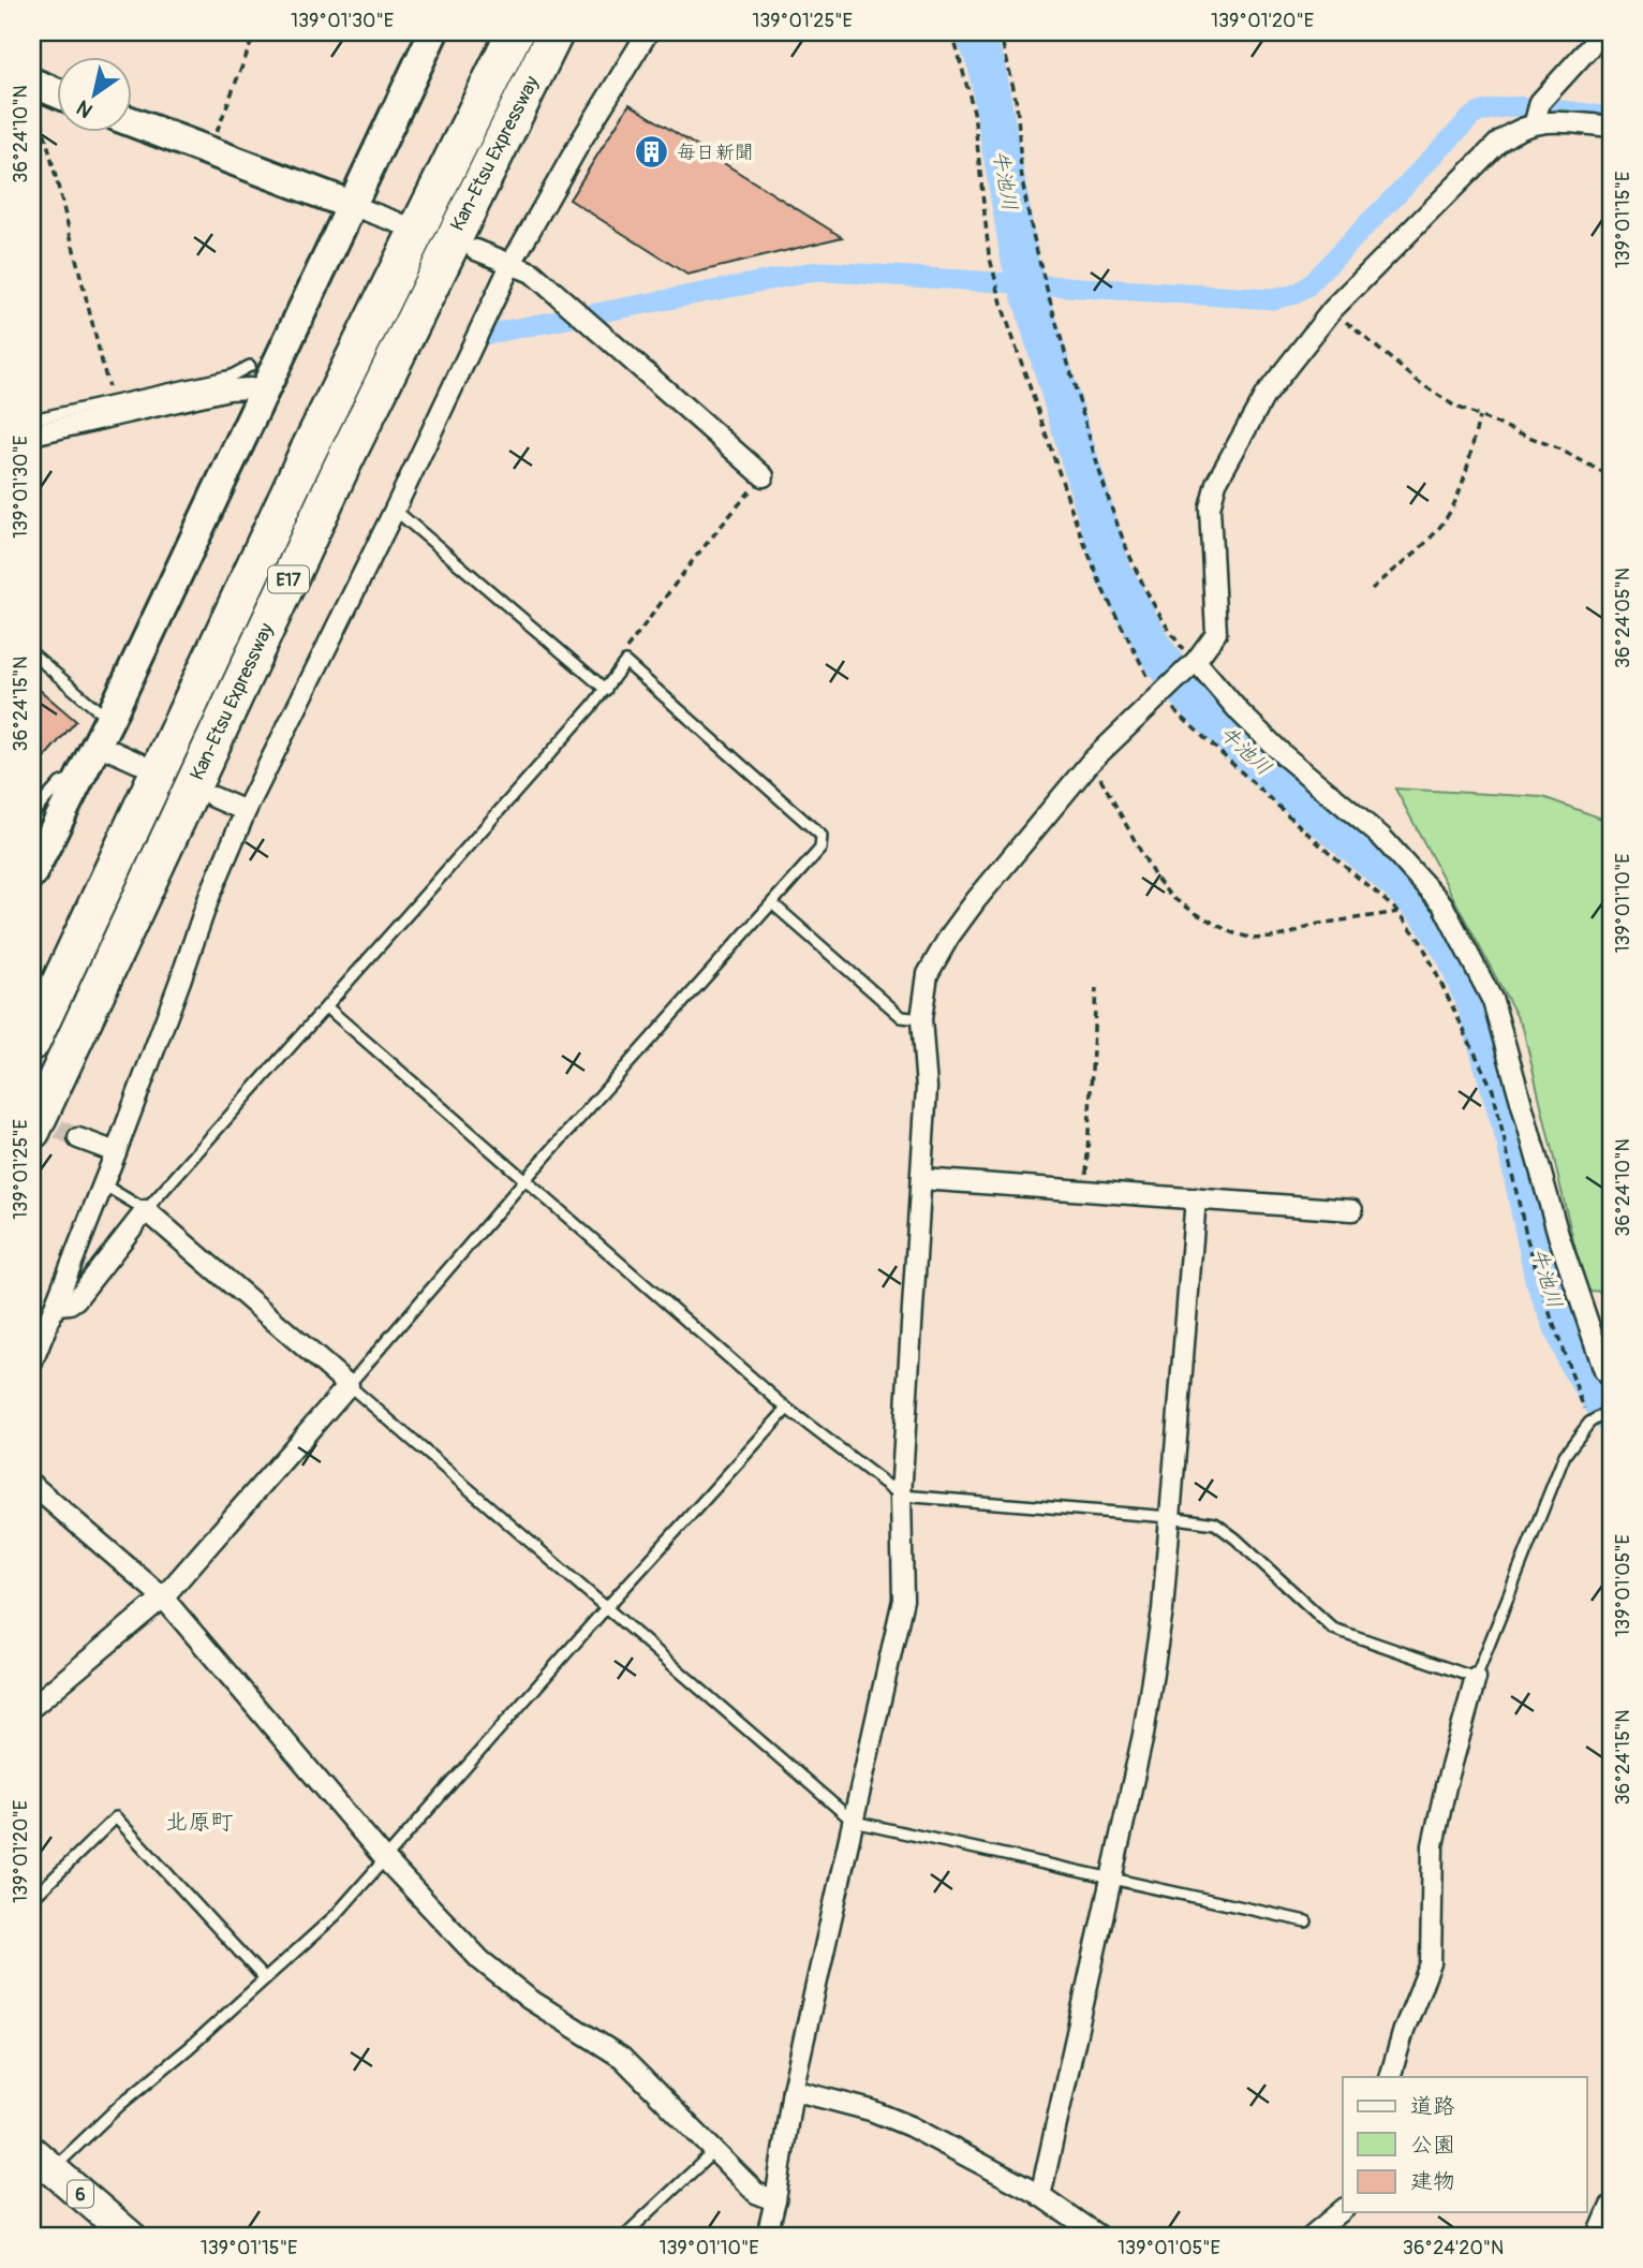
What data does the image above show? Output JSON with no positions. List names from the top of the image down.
{
  "streets": {
    "highway": ["Kan-Etsu Expressway", "E17"],
    "main road": ["6"]
  },
  "districts": ["北原町"],
  "water": ["牛池川"],
  "places": {
    "building": ["毎日新聞"]
  },
  "legend": ["道路", "公園", "建物"],
  "north": "bottom left",
  "coordinates": [
    "139°01'30\"E",
    "139°01'25\"E",
    "139°01'20\"E",
    "36°24'10\"N",
    "139°01'15\"E",
    "36°24'05\"N",
    "36°24'15\"N",
    "139°01'10\"E",
    "139°01'05\"E",
    "36°24'20\"N"
  ]
}
